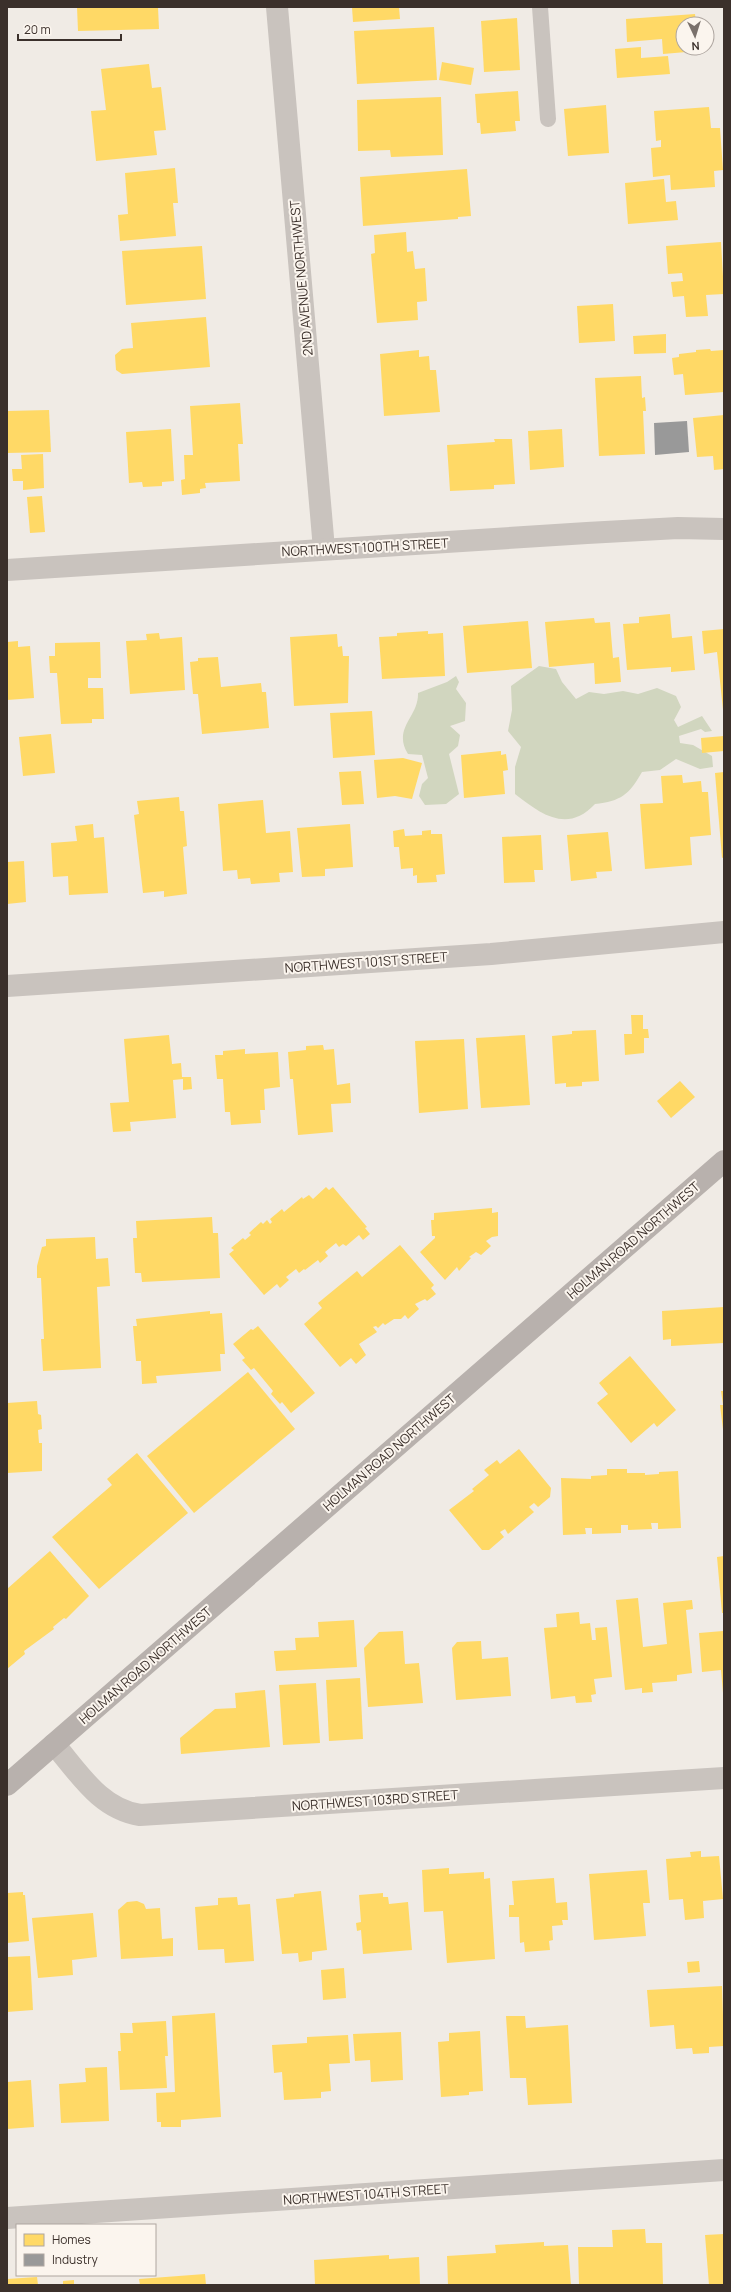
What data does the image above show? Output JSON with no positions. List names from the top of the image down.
{
  "streets": {
    "main road": ["HOLMAN ROAD NORTHWEST"],
    "street": [
      "2ND AVENUE NORTHWEST",
      "NORTHWEST 100TH STREET",
      "NORTHWEST 101ST STREET",
      "NORTHWEST 103RD STREET",
      "NORTHWEST 104TH STREET"
    ]
  },
  "crossings": [
    ["2ND AVENUE NORTHWEST", "NORTHWEST 100TH STREET"],
    ["HOLMAN ROAD NORTHWEST", "NORTHWEST 103RD STREET"]
  ],
  "legend": ["Homes", "Industry"],
  "scale_bar": "20 m",
  "north": "bottom"
}
